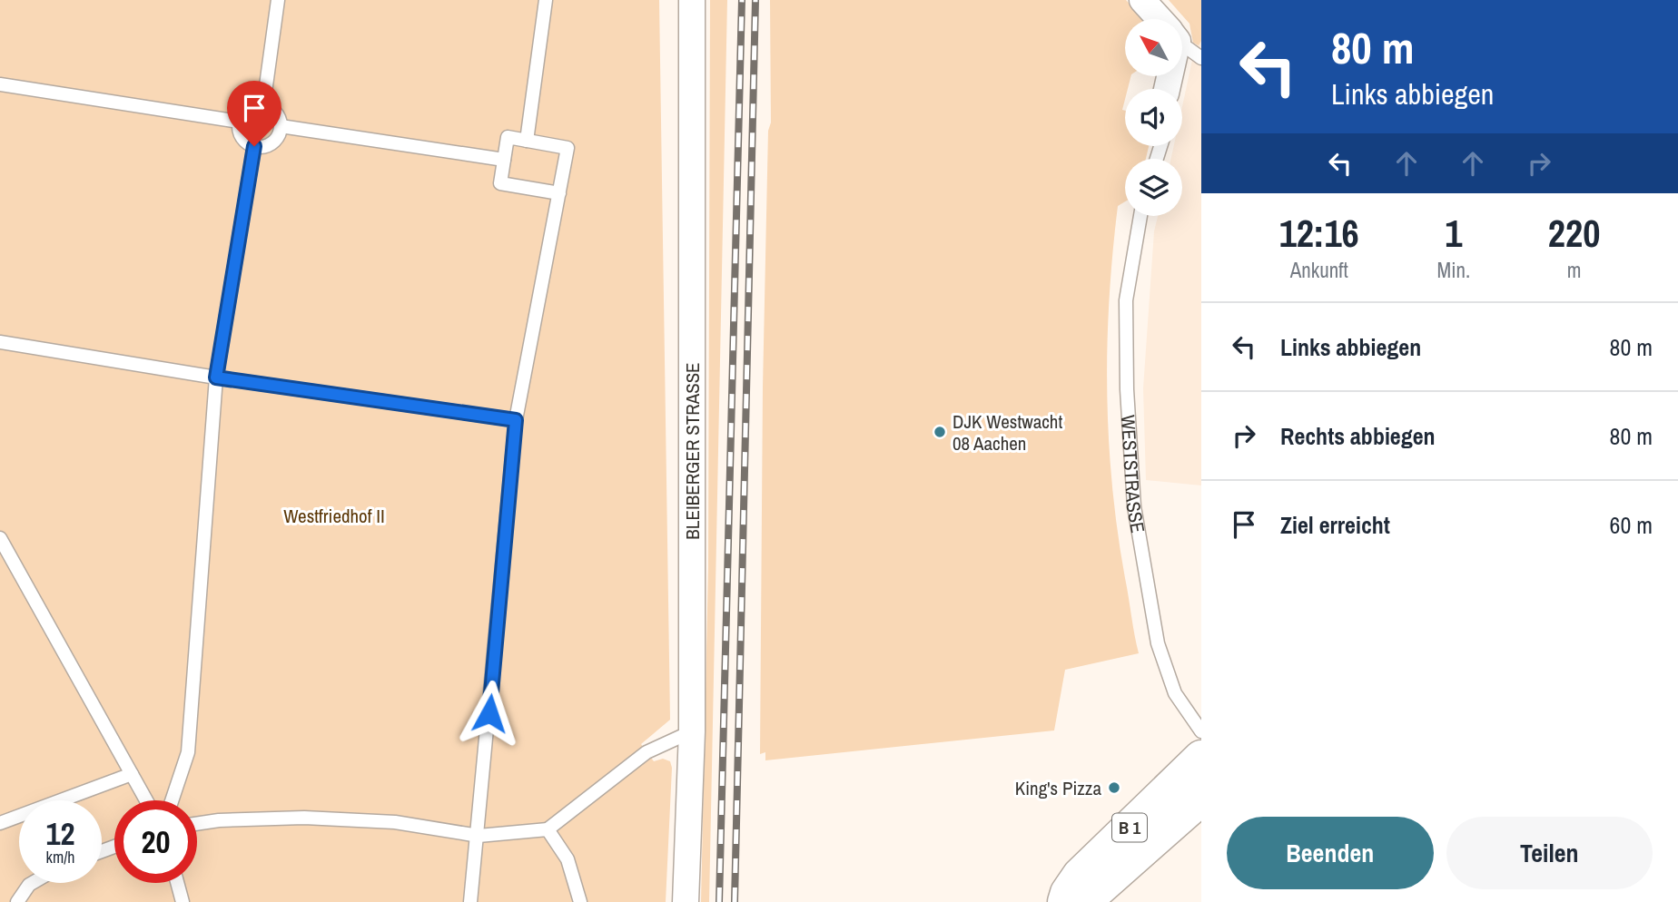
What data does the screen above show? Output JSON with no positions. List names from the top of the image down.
{
  "streets": {
    "main road": ["B 1"],
    "street": ["BLEIBERGER STRASSE"],
    "lane": ["WESTSTRASSE"]
  },
  "parks": ["Westfriedhof II"],
  "places": ["DJK Westwacht 08 Aachen", "King's Pizza"],
  "north": "top left",
  "page": {
    "turn": ["80 m", "Links abbiegen"],
    "eta": [
      "12:16",
      "Ankunft",
      "1",
      "Min.",
      "220",
      "m"
    ],
    "list": [
      {
        "name": "Links abbiegen",
        "value": "80 m"
      },
      {
        "name": "Rechts abbiegen",
        "value": "80 m"
      },
      {
        "name": "Ziel erreicht",
        "value": "60 m"
      }
    ],
    "speed": "12 km/h",
    "limit": "20",
    "buttons": ["Beenden", "Teilen"]
  }
}
